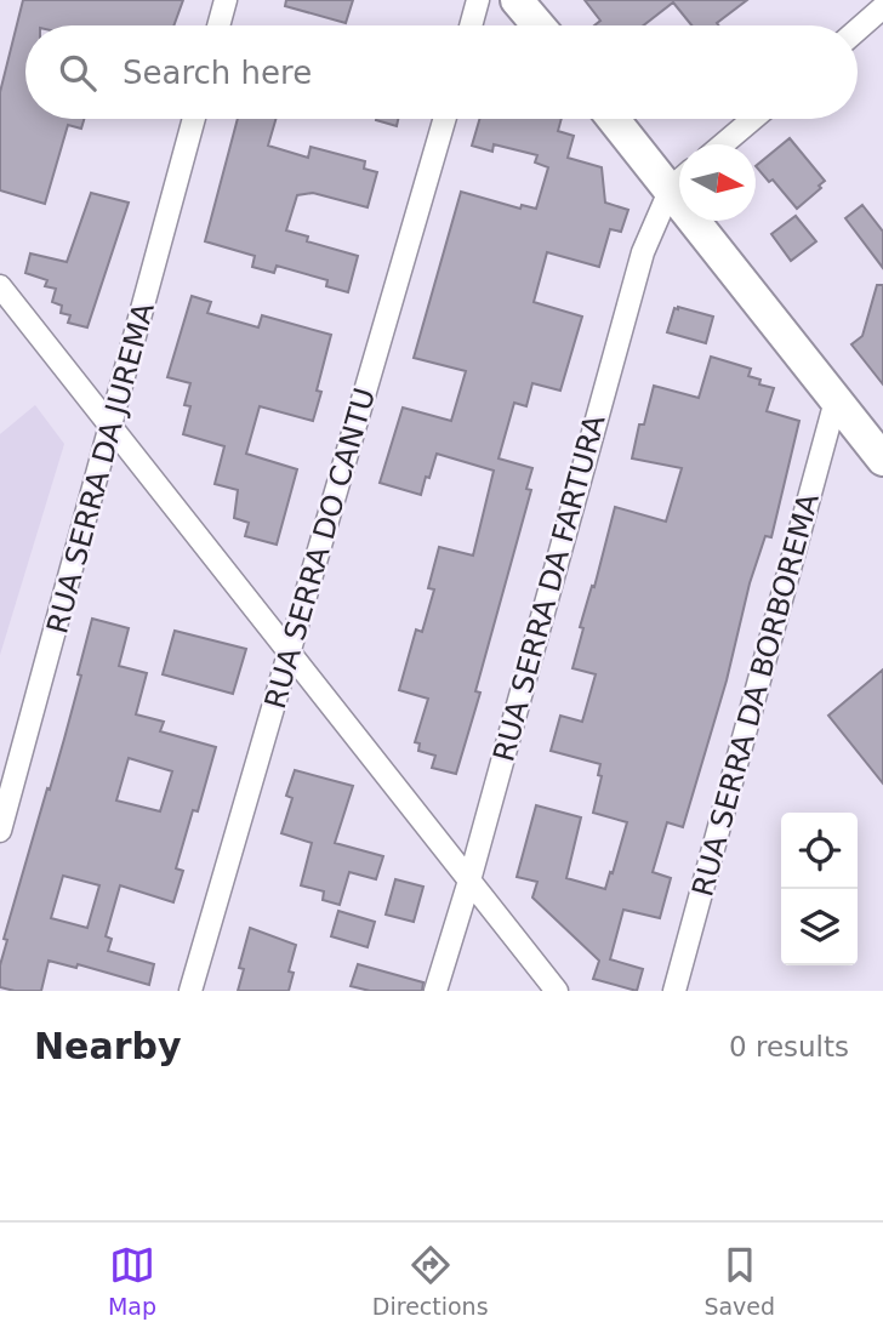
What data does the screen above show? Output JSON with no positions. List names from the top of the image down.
{
  "streets": {
    "street": [
      "RUA SERRA DA JUREMA",
      "RUA SERRA DO CANTU",
      "RUA SERRA DA FARTURA",
      "RUA SERRA DA BORBOREMA"
    ]
  },
  "north": "right",
  "page": {
    "search": "Search here",
    "heading": ["Nearby", "0 results"],
    "nav": ["Map", "Directions", "Saved"]
  }
}
